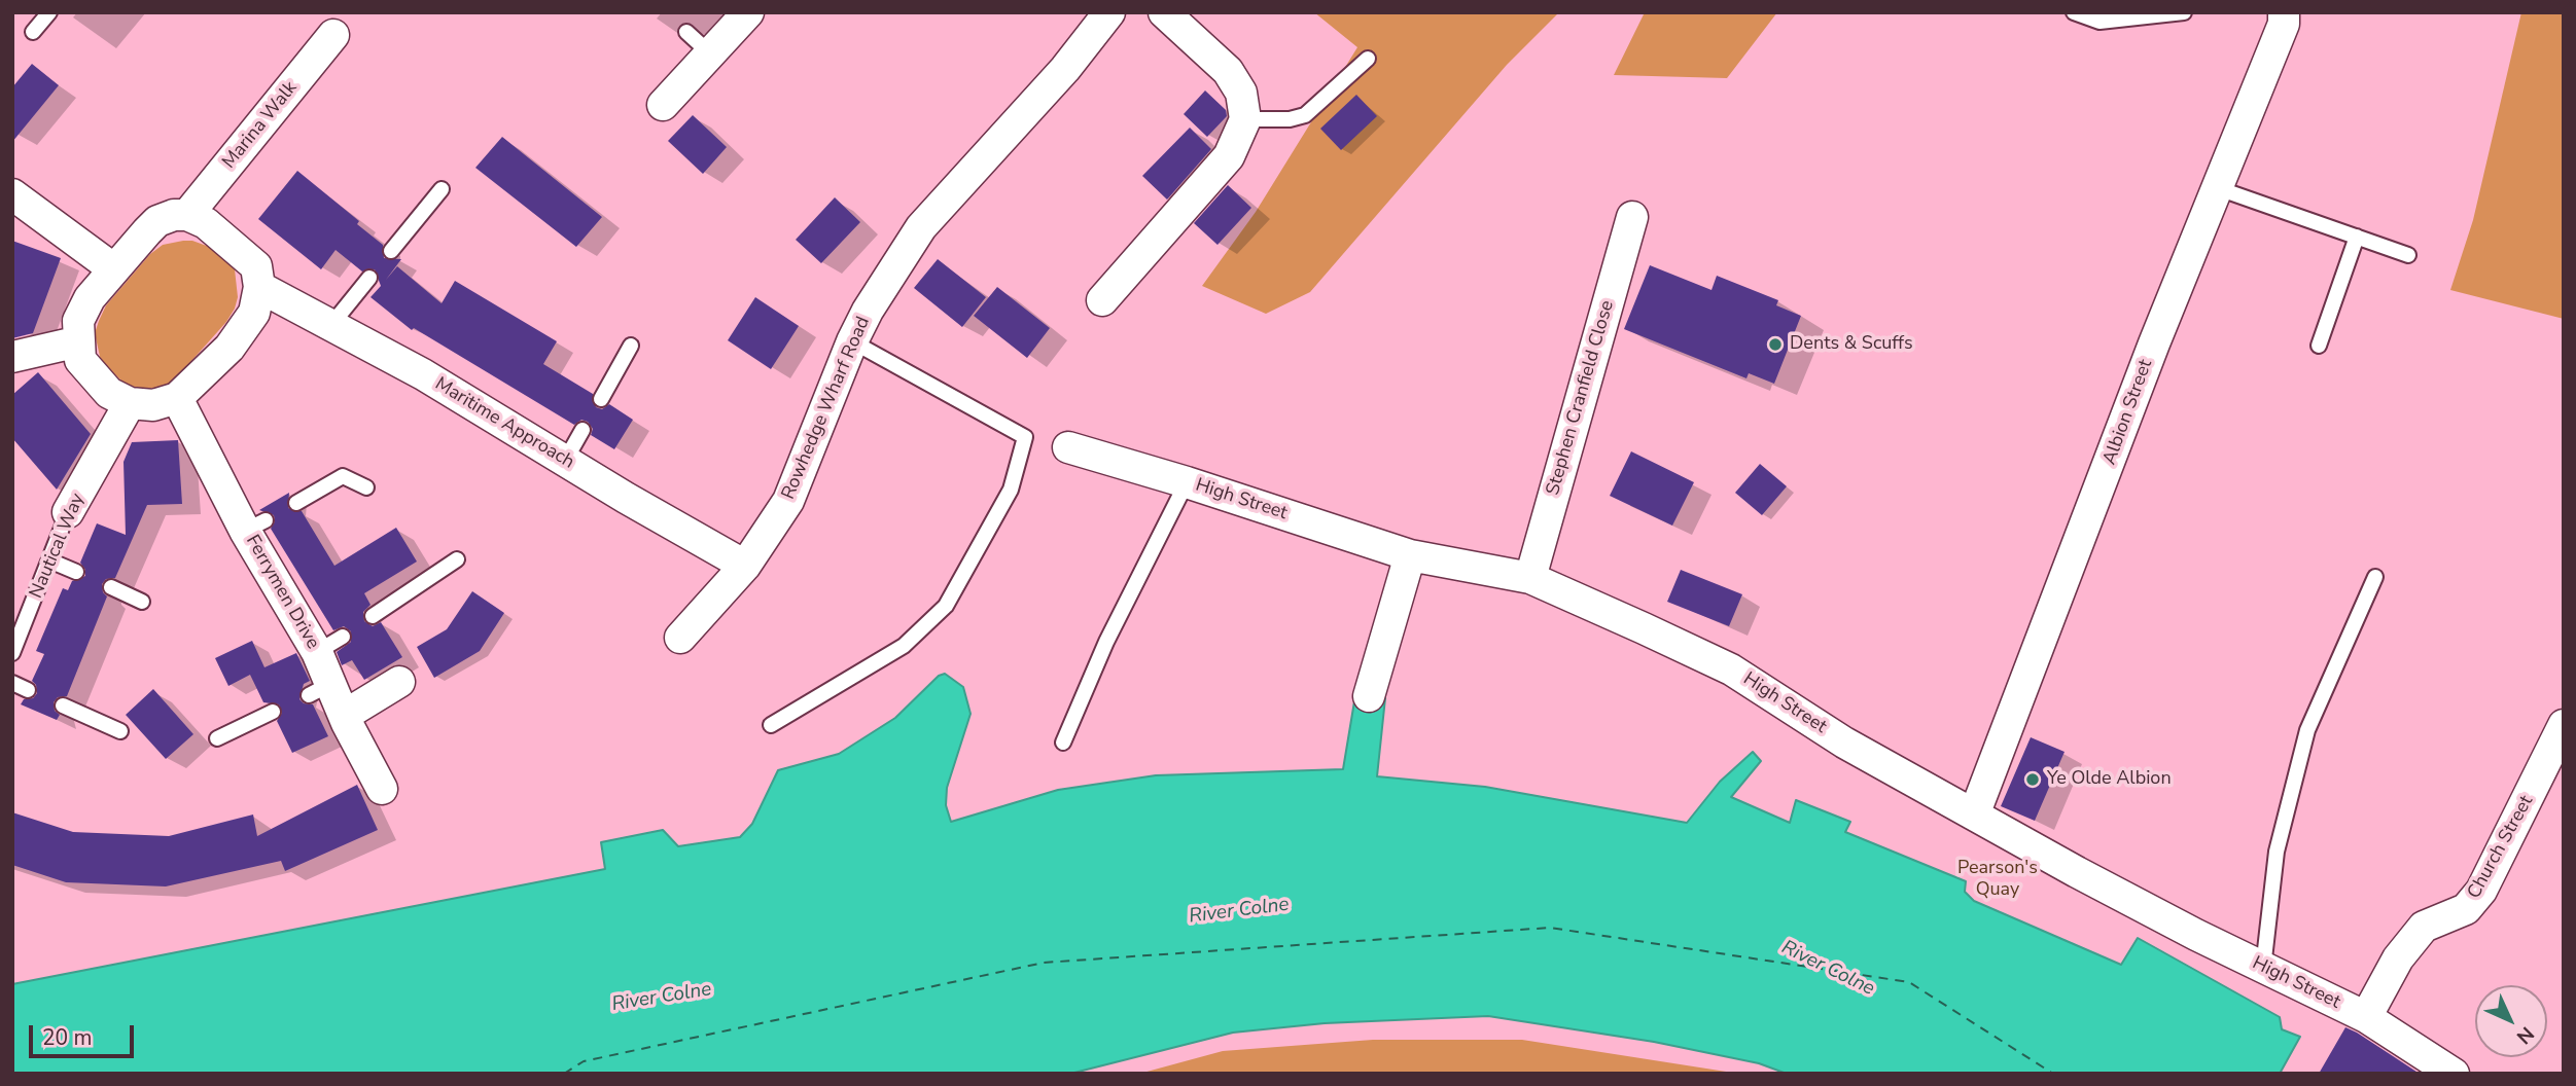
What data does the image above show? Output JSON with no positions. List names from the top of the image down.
{
  "streets": {
    "street": [
      "Marina Walk",
      "Stephen Cranfield Close",
      "Rowhedge Wharf Road",
      "Albion Street",
      "Maritime Approach",
      "High Street",
      "Nautical Way",
      "Ferrymen Drive",
      "Church Street"
    ]
  },
  "crossings": [
    ["Marina Walk", "Maritime Approach"],
    ["Marina Walk", "Nautical Way"],
    ["Marina Walk", "Ferrymen Drive"],
    ["Stephen Cranfield Close", "High Street"],
    ["Rowhedge Wharf Road", "Maritime Approach"],
    ["Albion Street", "High Street"],
    ["Maritime Approach", "Nautical Way"],
    ["Maritime Approach", "Ferrymen Drive"],
    ["High Street", "Church Street"],
    ["Nautical Way", "Ferrymen Drive"]
  ],
  "water": ["River Colne"],
  "parks": ["Pearson's Quay"],
  "places": ["Dents & Scuffs", "Ye Olde Albion"],
  "scale_bar": "20 m",
  "north": "bottom right"
}
